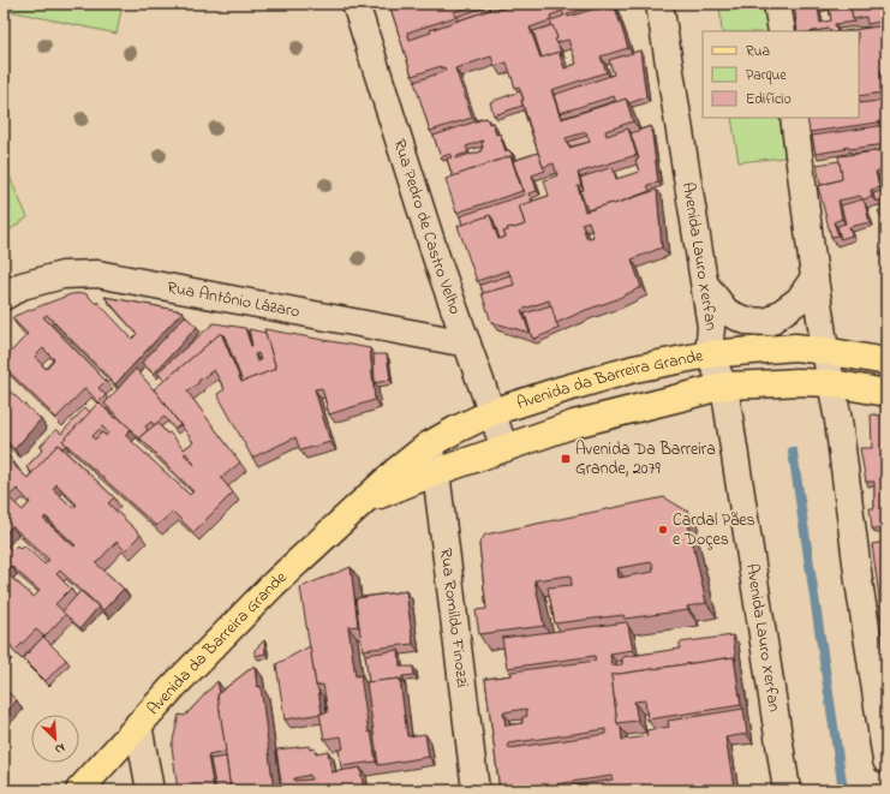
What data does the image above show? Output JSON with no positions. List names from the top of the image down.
{
  "streets": {
    "main road": ["Avenida da Barreira Grande"],
    "street": [
      "Rua Pedro de Castro Velho",
      "Avenida Lauro Xerfan",
      "Rua Antônio Lázaro",
      "Rua Romildo Finozzi"
    ]
  },
  "crossings": [
    ["Rua Pedro de Castro Velho", "Rua Antônio Lázaro"],
    ["Rua Pedro de Castro Velho", "Avenida da Barreira Grande"],
    ["Avenida Lauro Xerfan", "Avenida da Barreira Grande"],
    ["Avenida da Barreira Grande", "Rua Romildo Finozzi"]
  ],
  "places": {
    "transit": ["Avenida Da Barreira Grande, 2079"],
    "other": ["Cardal Pães e Doçes"]
  },
  "legend": ["Rua", "Parque", "Edifício"],
  "north": "bottom right"
}
